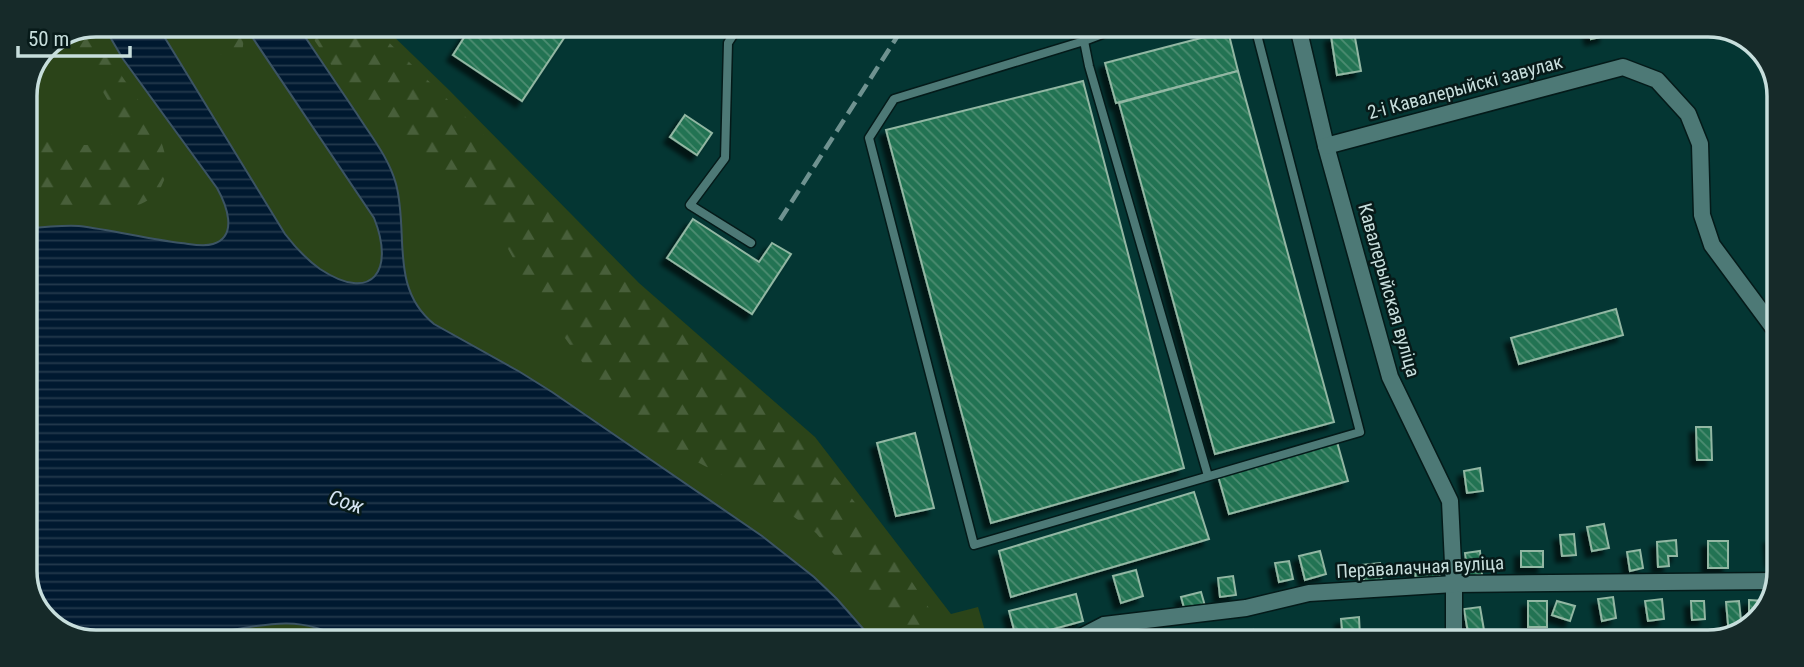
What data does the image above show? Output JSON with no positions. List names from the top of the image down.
{
  "streets": {
    "street": ["2-і Кавалерыйскі завулак", "Кавалерыйская вуліца", "Перавалачная вуліца"]
  },
  "crossings": [
    ["2-і Кавалерыйскі завулак", "Кавалерыйская вуліца"],
    ["Кавалерыйская вуліца", "Перавалачная вуліца"]
  ],
  "water": ["Сож"],
  "scale_bar": "50 m"
}
